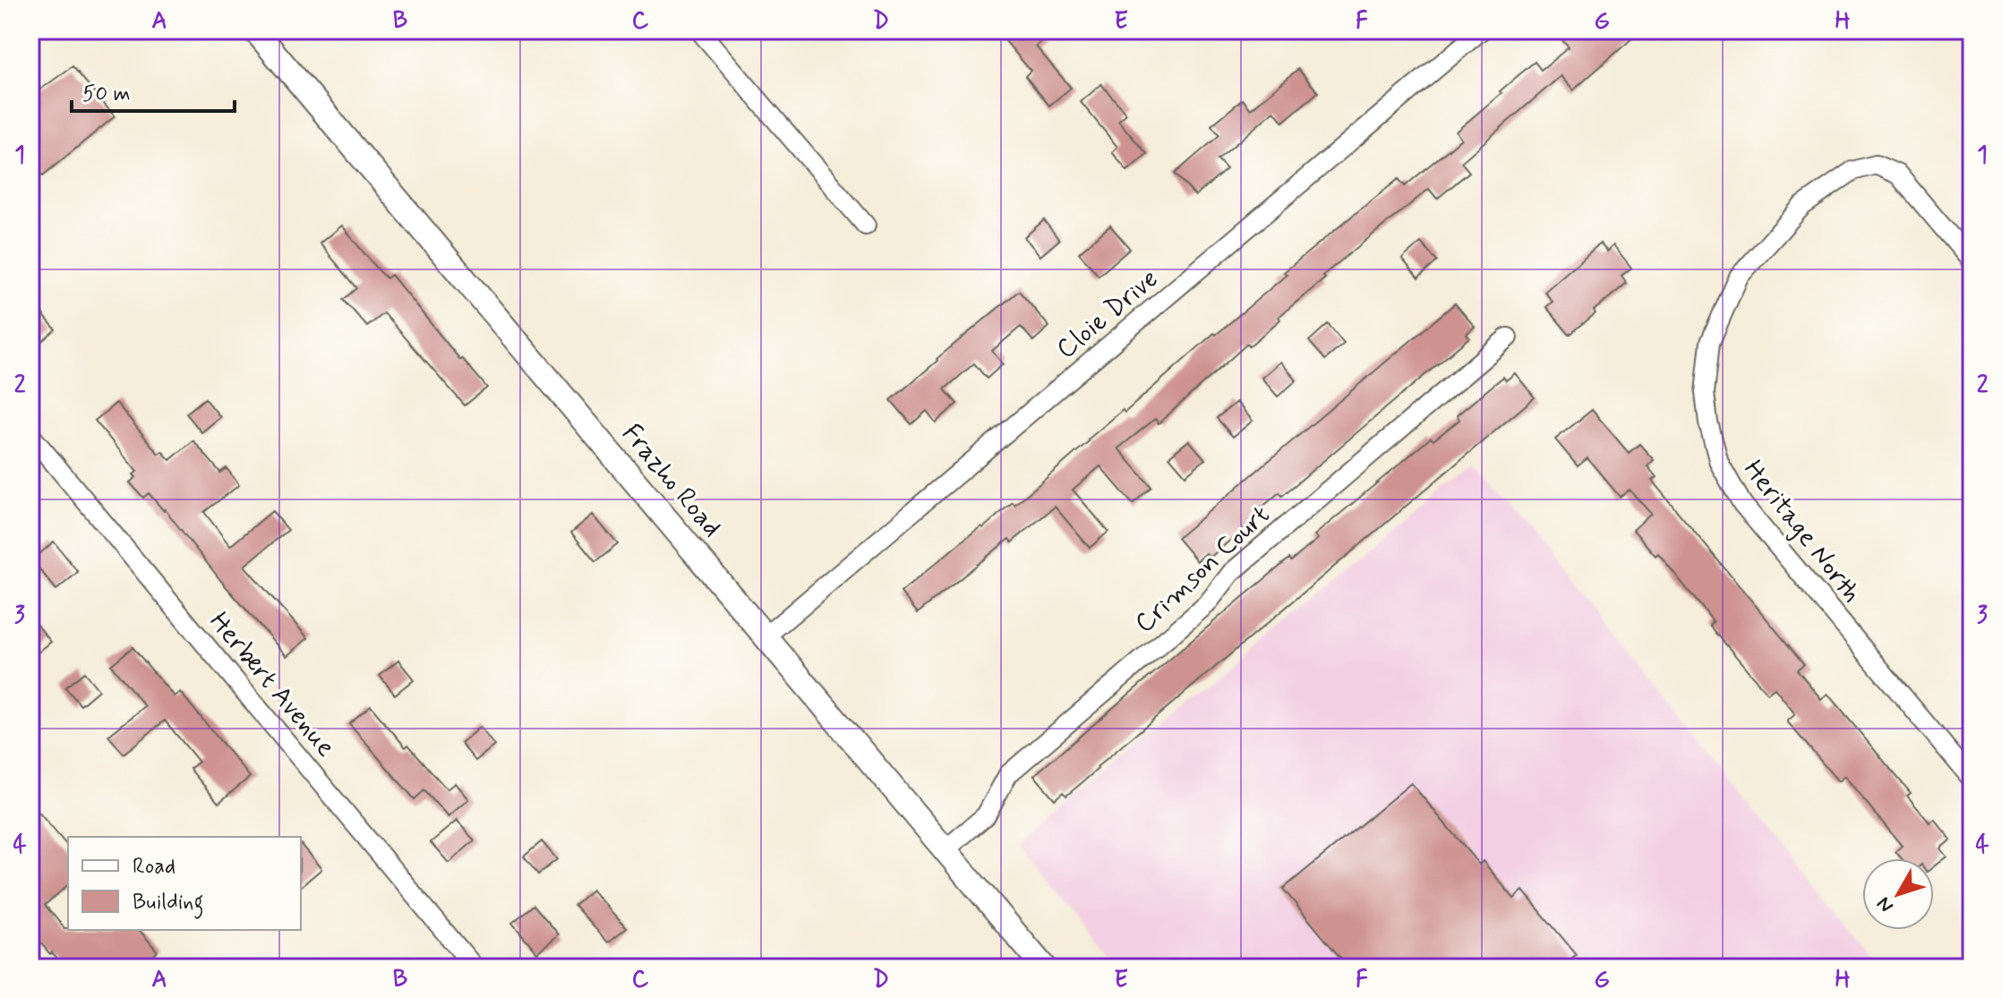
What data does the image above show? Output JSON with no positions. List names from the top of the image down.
{
  "streets": {
    "street": [
      "Cloie Drive",
      "Frazho Road",
      "Heritage North",
      "Crimson Court",
      "Herbert Avenue"
    ]
  },
  "crossings": [
    ["Cloie Drive", "Frazho Road"],
    ["Frazho Road", "Crimson Court"]
  ],
  "legend": ["Road", "Building"],
  "scale_bar": "50 m",
  "north": "bottom left",
  "grid": {
    "columns": [
      "A",
      "B",
      "C",
      "D",
      "E",
      "F",
      "G",
      "H"
    ],
    "rows": [
      "1",
      "2",
      "3",
      "4"
    ]
  }
}
